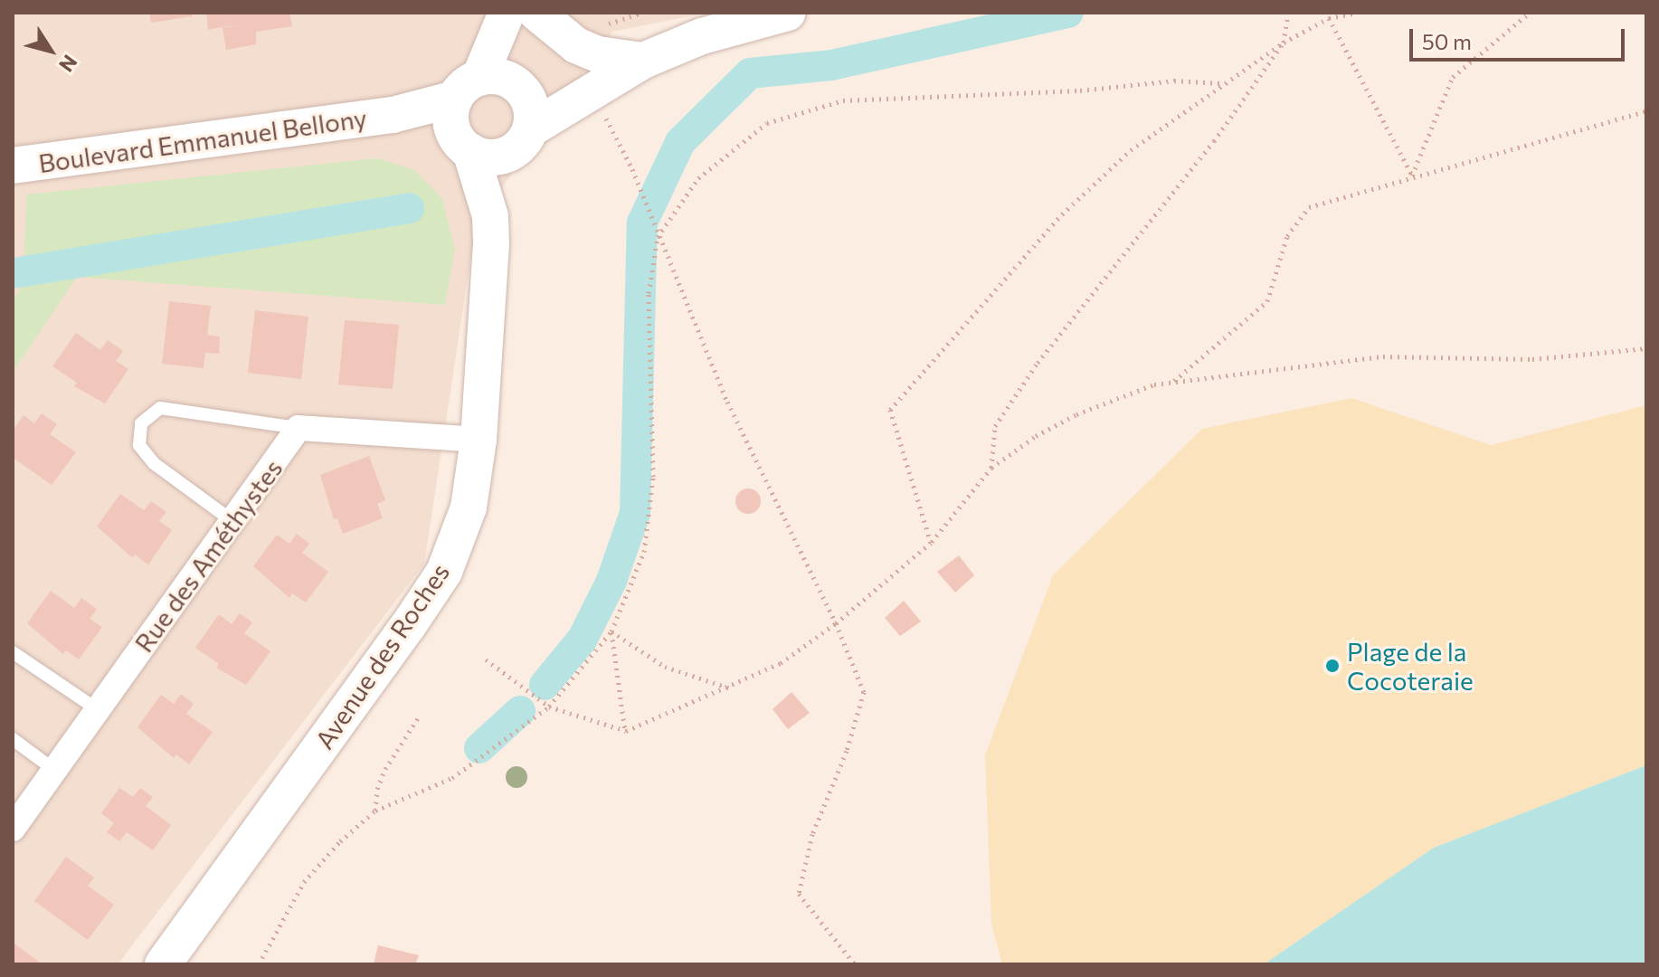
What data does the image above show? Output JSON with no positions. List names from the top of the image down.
{
  "streets": {
    "street": ["Boulevard Emmanuel Bellony", "Rue des Améthystes", "Avenue des Roches"]
  },
  "crossings": [
    ["Boulevard Emmanuel Bellony", "Avenue des Roches"]
  ],
  "places": ["Plage de la Cocoteraie"],
  "scale_bar": "50 m",
  "north": "bottom right"
}
